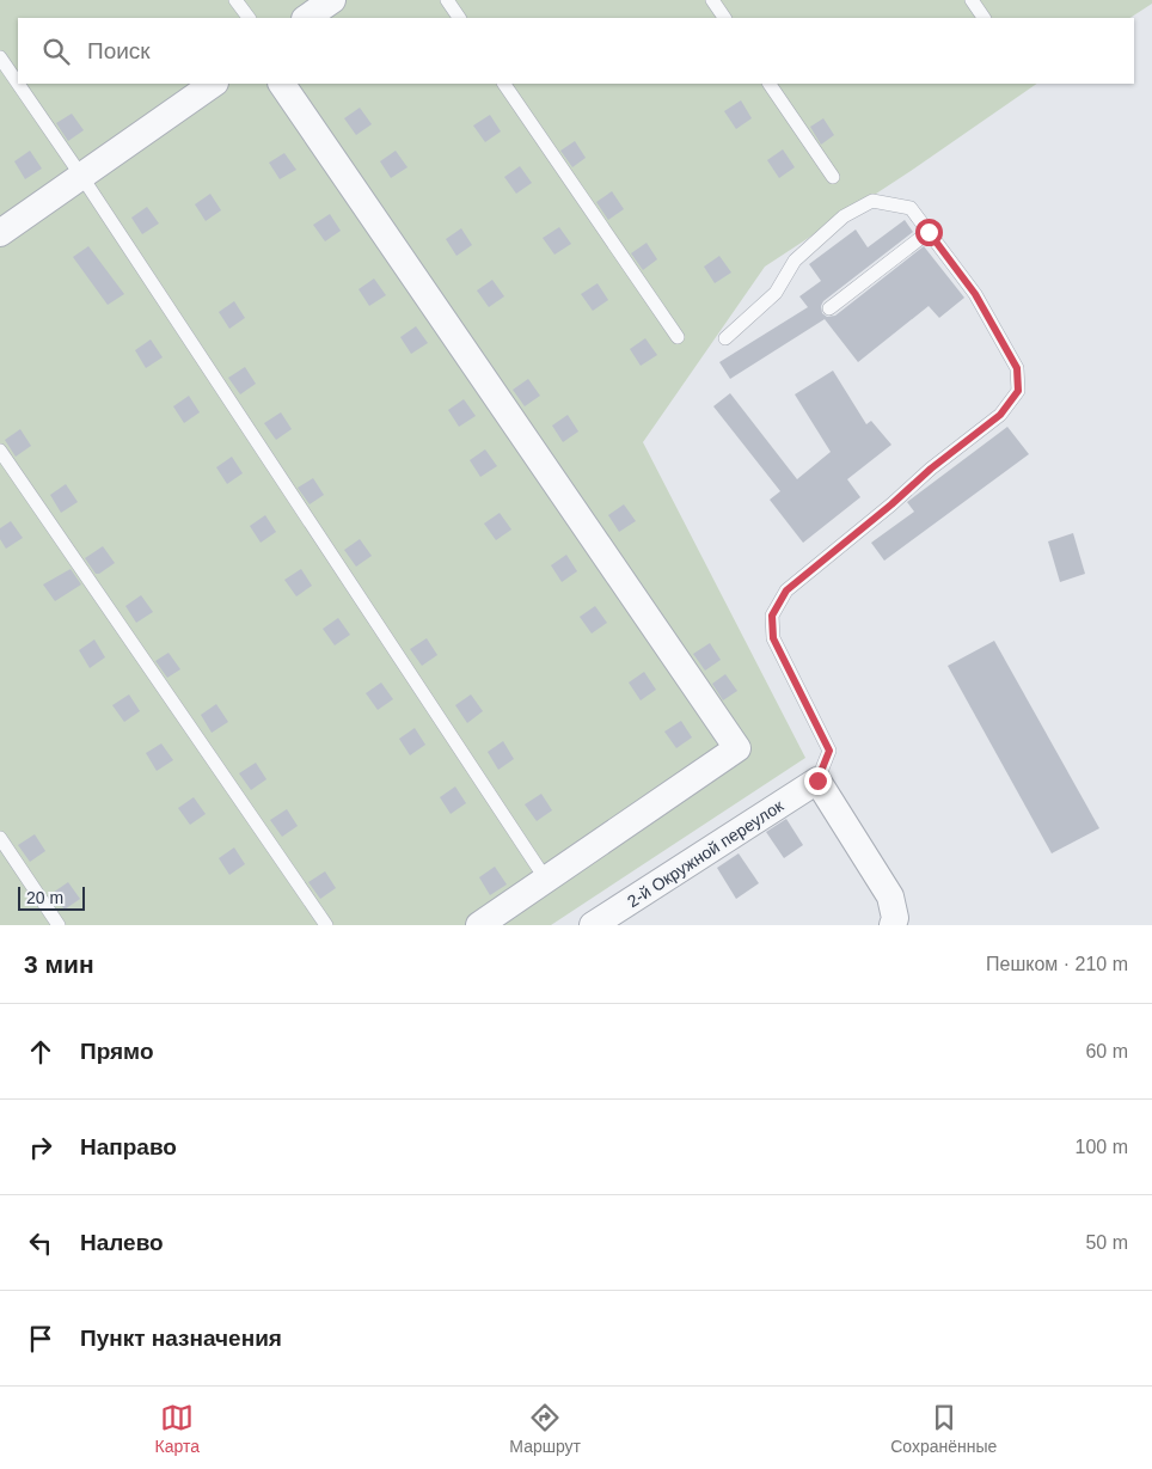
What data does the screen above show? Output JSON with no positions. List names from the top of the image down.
{
  "streets": {
    "street": ["2-й Окружной переулок"]
  },
  "scale_bar": "20 m",
  "page": {
    "search": "Поиск",
    "scale": "20 m",
    "heading": ["3 мин", "Пешком · 210 m"],
    "list": [
      ["Прямо", "60 m"],
      ["Направо", "100 m"],
      ["Налево", "50 m"],
      "Пункт назначения"
    ],
    "nav": ["Карта", "Маршрут", "Сохранённые"]
  }
}
